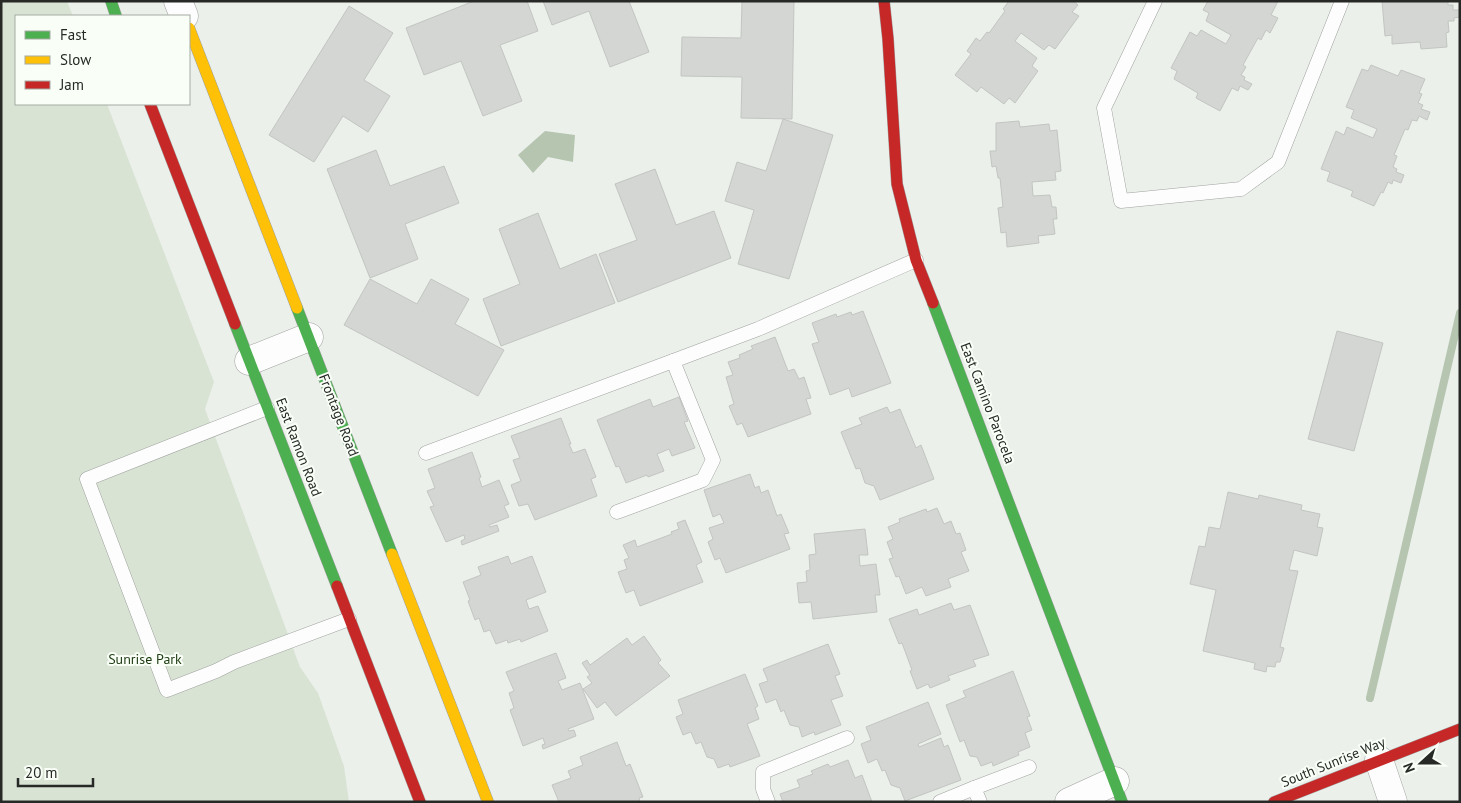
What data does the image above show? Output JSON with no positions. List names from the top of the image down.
{
  "streets": {
    "street": [
      "East Camino Parocela",
      "Frontage Road",
      "East Ramon Road",
      "South Sunrise Way"
    ]
  },
  "parks": ["Sunrise Park"],
  "legend": ["Fast", "Slow", "Jam"],
  "scale_bar": "20 m",
  "north": "left"
}
